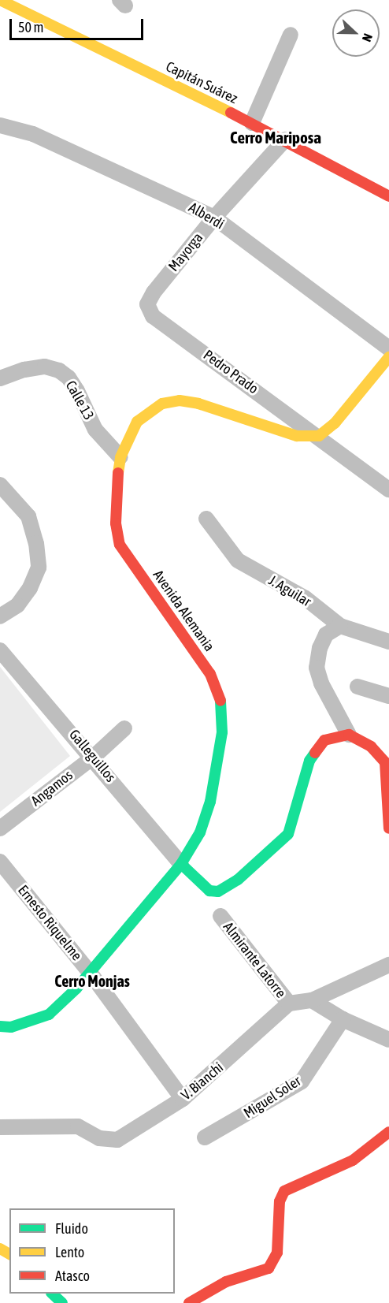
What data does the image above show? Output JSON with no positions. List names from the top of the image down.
{
  "streets": {
    "street": [
      "Capitán Suárez",
      "Alberdi",
      "Mayorga",
      "Pedro Prado",
      "Calle 13",
      "J. Aguilar",
      "Avenida Alemania",
      "Galleguillos",
      "Angamos",
      "Ernesto Riquelme",
      "Almirante Latorre",
      "V. Bianchi",
      "Miguel Soler"
    ]
  },
  "crossings": [
    ["Capitán Suárez", "Mayorga"],
    ["Alberdi", "Mayorga"],
    ["Mayorga", "Pedro Prado"],
    ["Pedro Prado", "Avenida Alemania"],
    ["Calle 13", "Avenida Alemania"],
    ["Avenida Alemania", "Galleguillos"],
    ["Avenida Alemania", "Ernesto Riquelme"],
    ["Galleguillos", "Angamos"],
    ["Ernesto Riquelme", "V. Bianchi"],
    ["Almirante Latorre", "V. Bianchi"]
  ],
  "districts": ["Cerro Mariposa", "Cerro Monjas"],
  "legend": ["Fluido", "Lento", "Atasco"],
  "scale_bar": "50 m",
  "north": "right"
}
